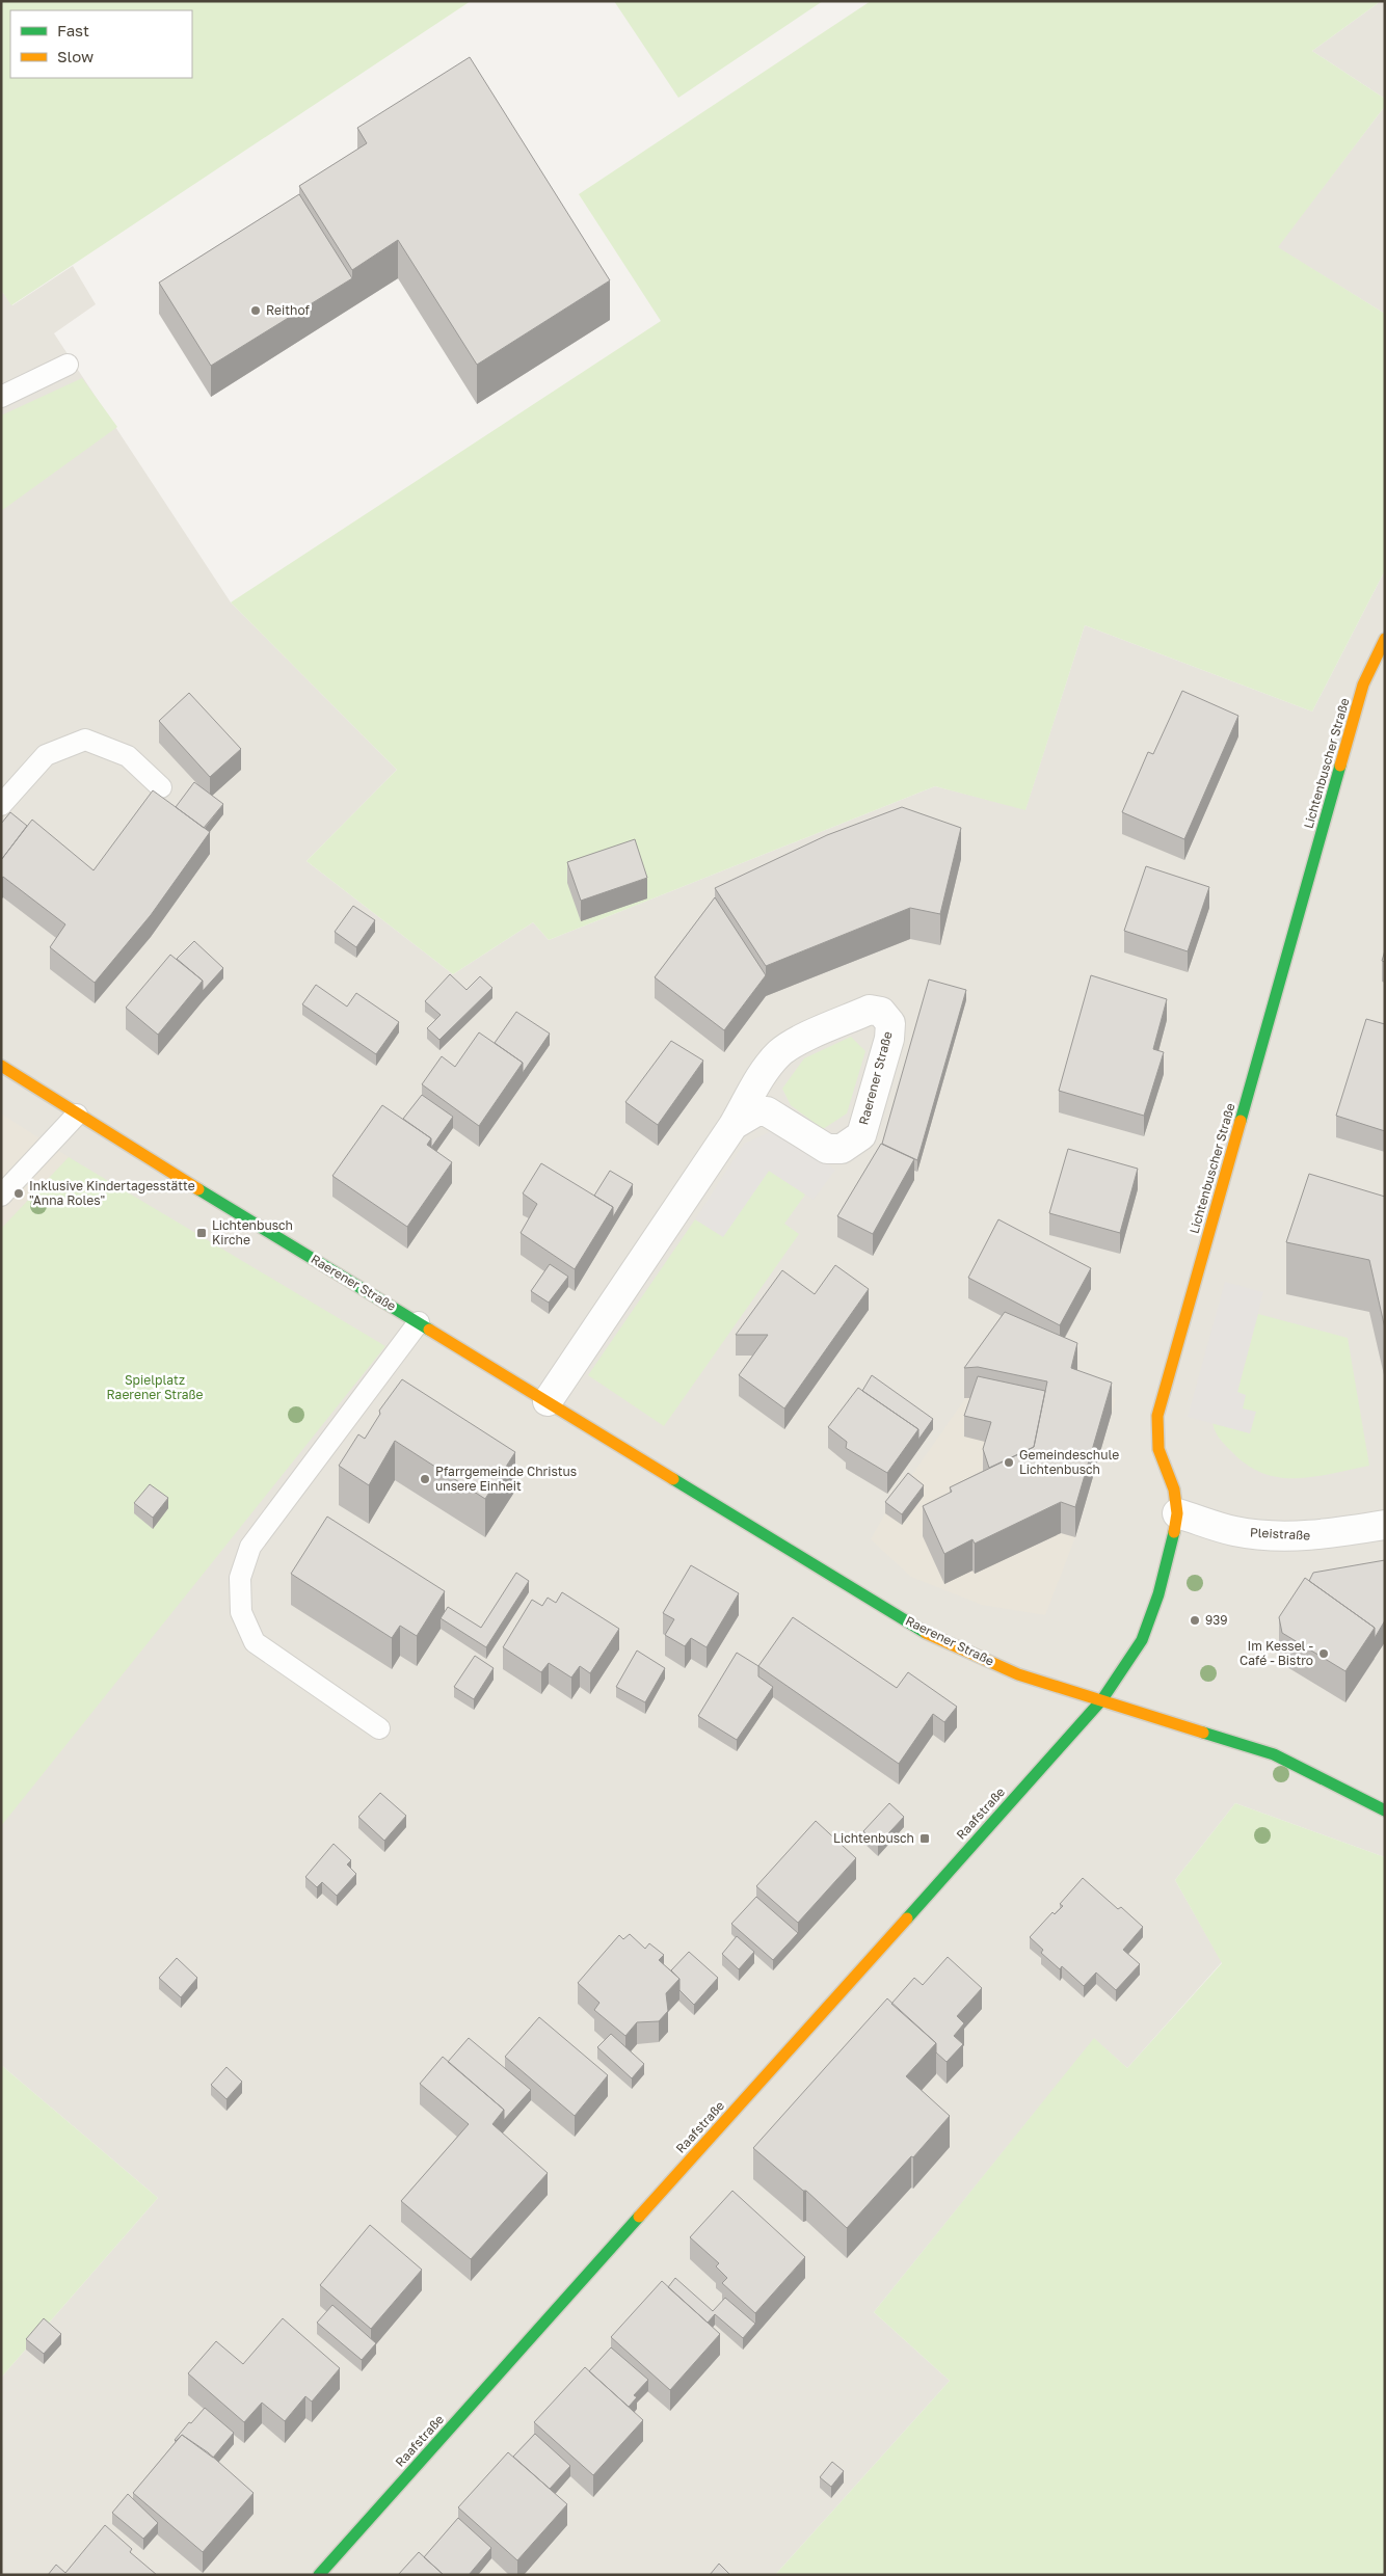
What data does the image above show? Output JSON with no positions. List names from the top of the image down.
{
  "streets": {
    "street": [
      "Lichtenbuscher Straße",
      "Raerener Straße",
      "Pleistraße",
      "Raafstraße"
    ]
  },
  "crossings": [
    ["Lichtenbuscher Straße", "Raerener Straße"],
    ["Lichtenbuscher Straße", "Pleistraße"],
    ["Lichtenbuscher Straße", "Raafstraße"],
    ["Raerener Straße", "Raafstraße"]
  ],
  "parks": ["Spielplatz Raerener Straße"],
  "places": {
    "other": [
      "Reithof",
      "Inklusive Kindertagesstätte \"Anna Roles\"",
      "Gemeindeschule Lichtenbusch",
      "Pfarrgemeinde Christus unsere Einheit",
      "939",
      "Im Kessel - Café - Bistro"
    ],
    "transit": ["Lichtenbusch Kirche", "Lichtenbusch"]
  },
  "legend": ["Fast", "Slow"]
}
